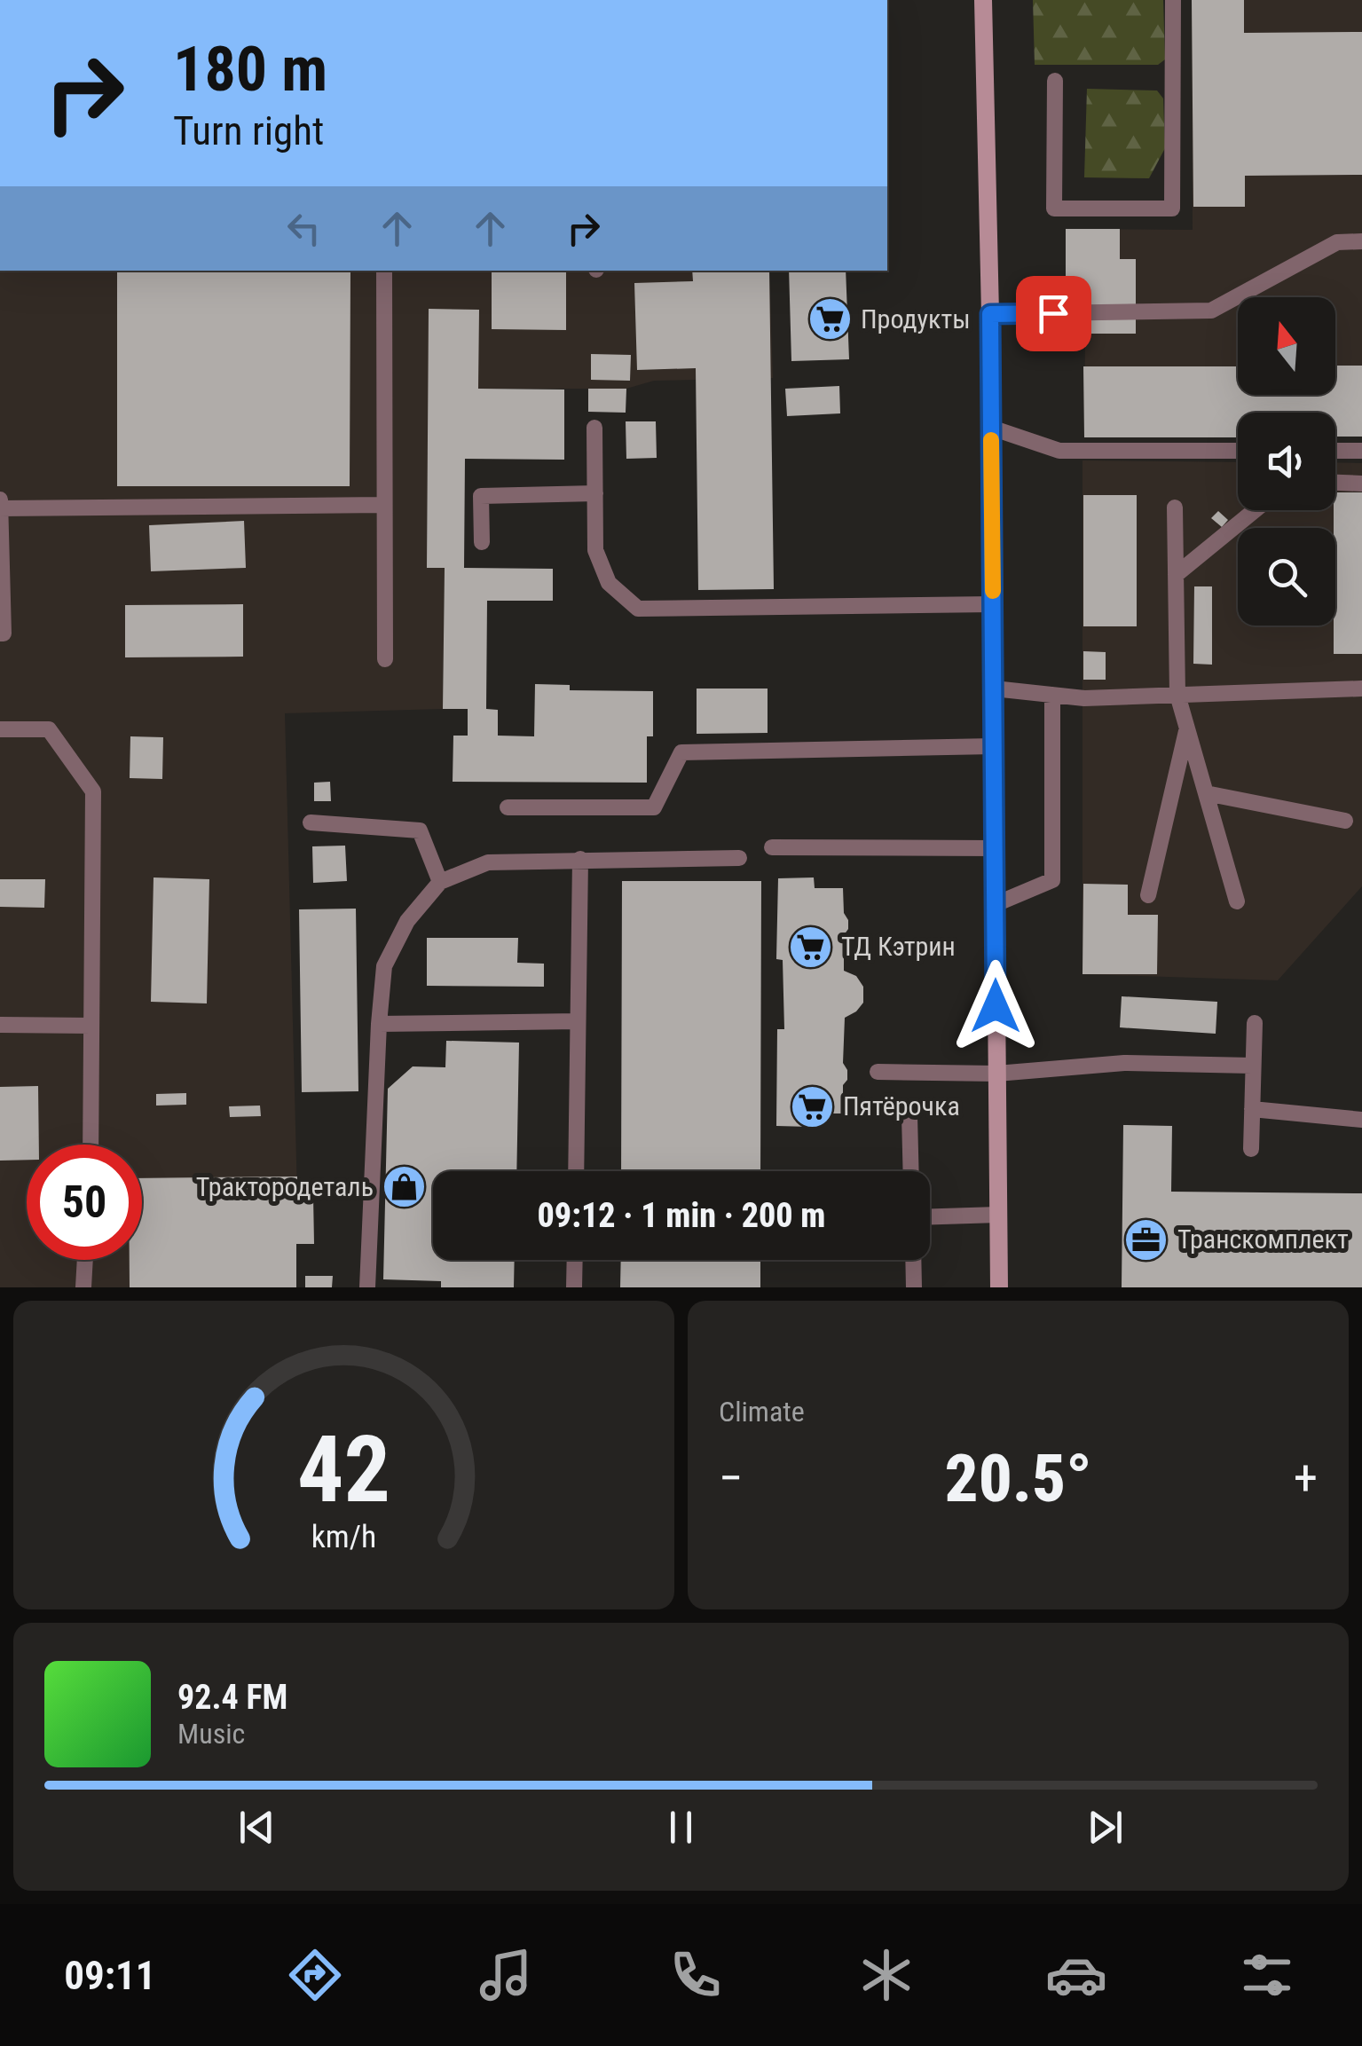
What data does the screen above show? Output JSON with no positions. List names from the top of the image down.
{
  "places": {
    "supermarket": ["Продукты", "ТД Кэтрин", "Пятёрочка"],
    "shop": ["Трактородеталь"],
    "office": ["Транскомплект"]
  },
  "north": "top",
  "page": {
    "turn": ["180 m", "Turn right"],
    "limit": "50",
    "trip": "09:12 · 1 min · 200 m",
    "tile": "Climate",
    "heat": ["−", "20.5°", "+"],
    "song": ["92.4 FM", "Music"],
    "tabs": "09:11",
    "gauge": ["42", "km/h"]
  }
}
